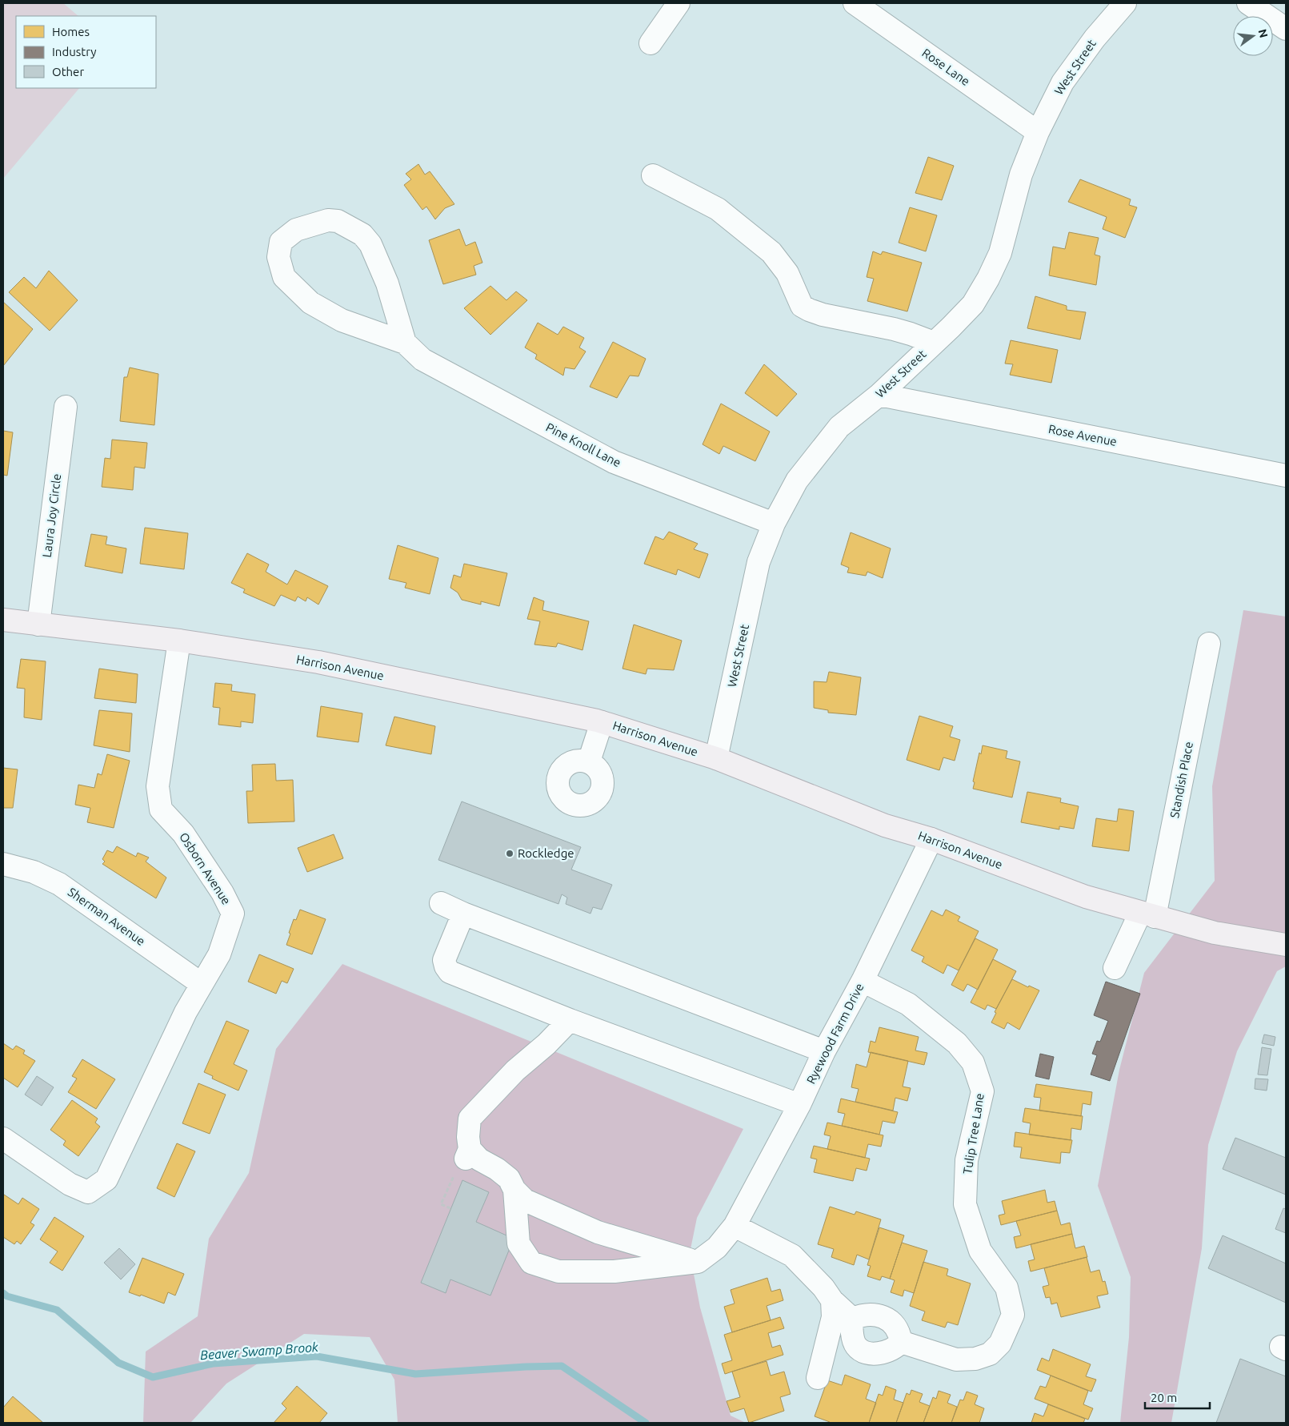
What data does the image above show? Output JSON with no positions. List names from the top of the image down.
{
  "streets": {
    "main road": ["Harrison Avenue"],
    "street": [
      "Rose Lane",
      "West Street",
      "Rose Avenue",
      "Pine Knoll Lane",
      "Laura Joy Circle",
      "Standish Place",
      "Osborn Avenue",
      "Sherman Avenue",
      "Ryewood Farm Drive",
      "Tulip Tree Lane"
    ]
  },
  "crossings": [
    ["Rose Lane", "West Street"],
    ["West Street", "Rose Avenue"],
    ["West Street", "Pine Knoll Lane"],
    ["West Street", "Harrison Avenue"],
    ["Laura Joy Circle", "Harrison Avenue"],
    ["Harrison Avenue", "Standish Place"],
    ["Harrison Avenue", "Osborn Avenue"],
    ["Harrison Avenue", "Ryewood Farm Drive"],
    ["Osborn Avenue", "Sherman Avenue"],
    ["Ryewood Farm Drive", "Tulip Tree Lane"]
  ],
  "water": ["Beaver Swamp Brook"],
  "places": ["Rockledge"],
  "legend": ["Homes", "Industry", "Other"],
  "scale_bar": "20 m",
  "north": "right"
}
